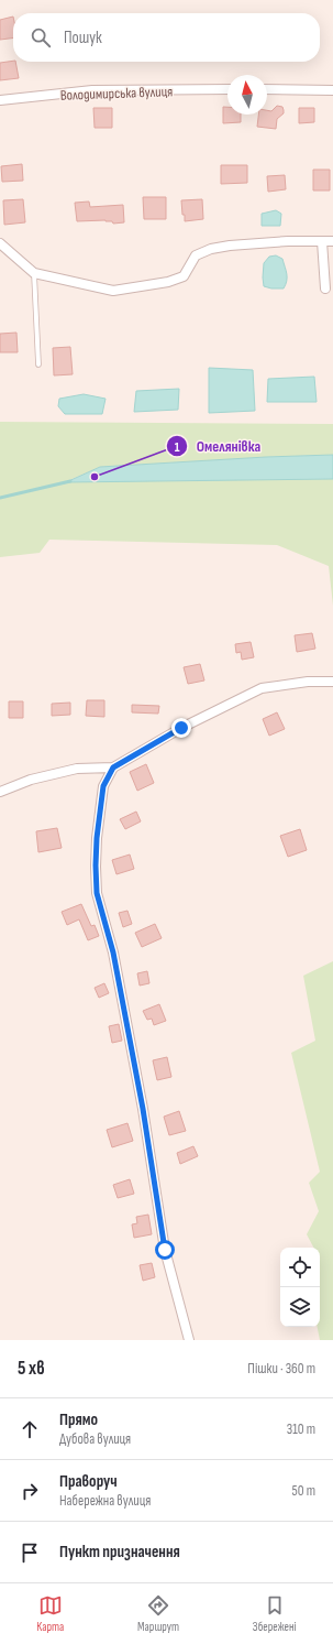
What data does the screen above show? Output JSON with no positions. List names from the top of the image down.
{
  "streets": {
    "street": ["Володимирська вулиця"]
  },
  "places": ["Омелянівка"],
  "north": "top",
  "page": {
    "search": "Пошук",
    "heading": ["5 хв", "Пішки · 360 m"],
    "list": [
      ["Прямо", "Дубова вулиця", "310 m"],
      ["Праворуч", "Набережна вулиця", "50 m"],
      "Пункт призначення"
    ],
    "nav": ["Карта", "Маршрут", "Збережені"]
  }
}
